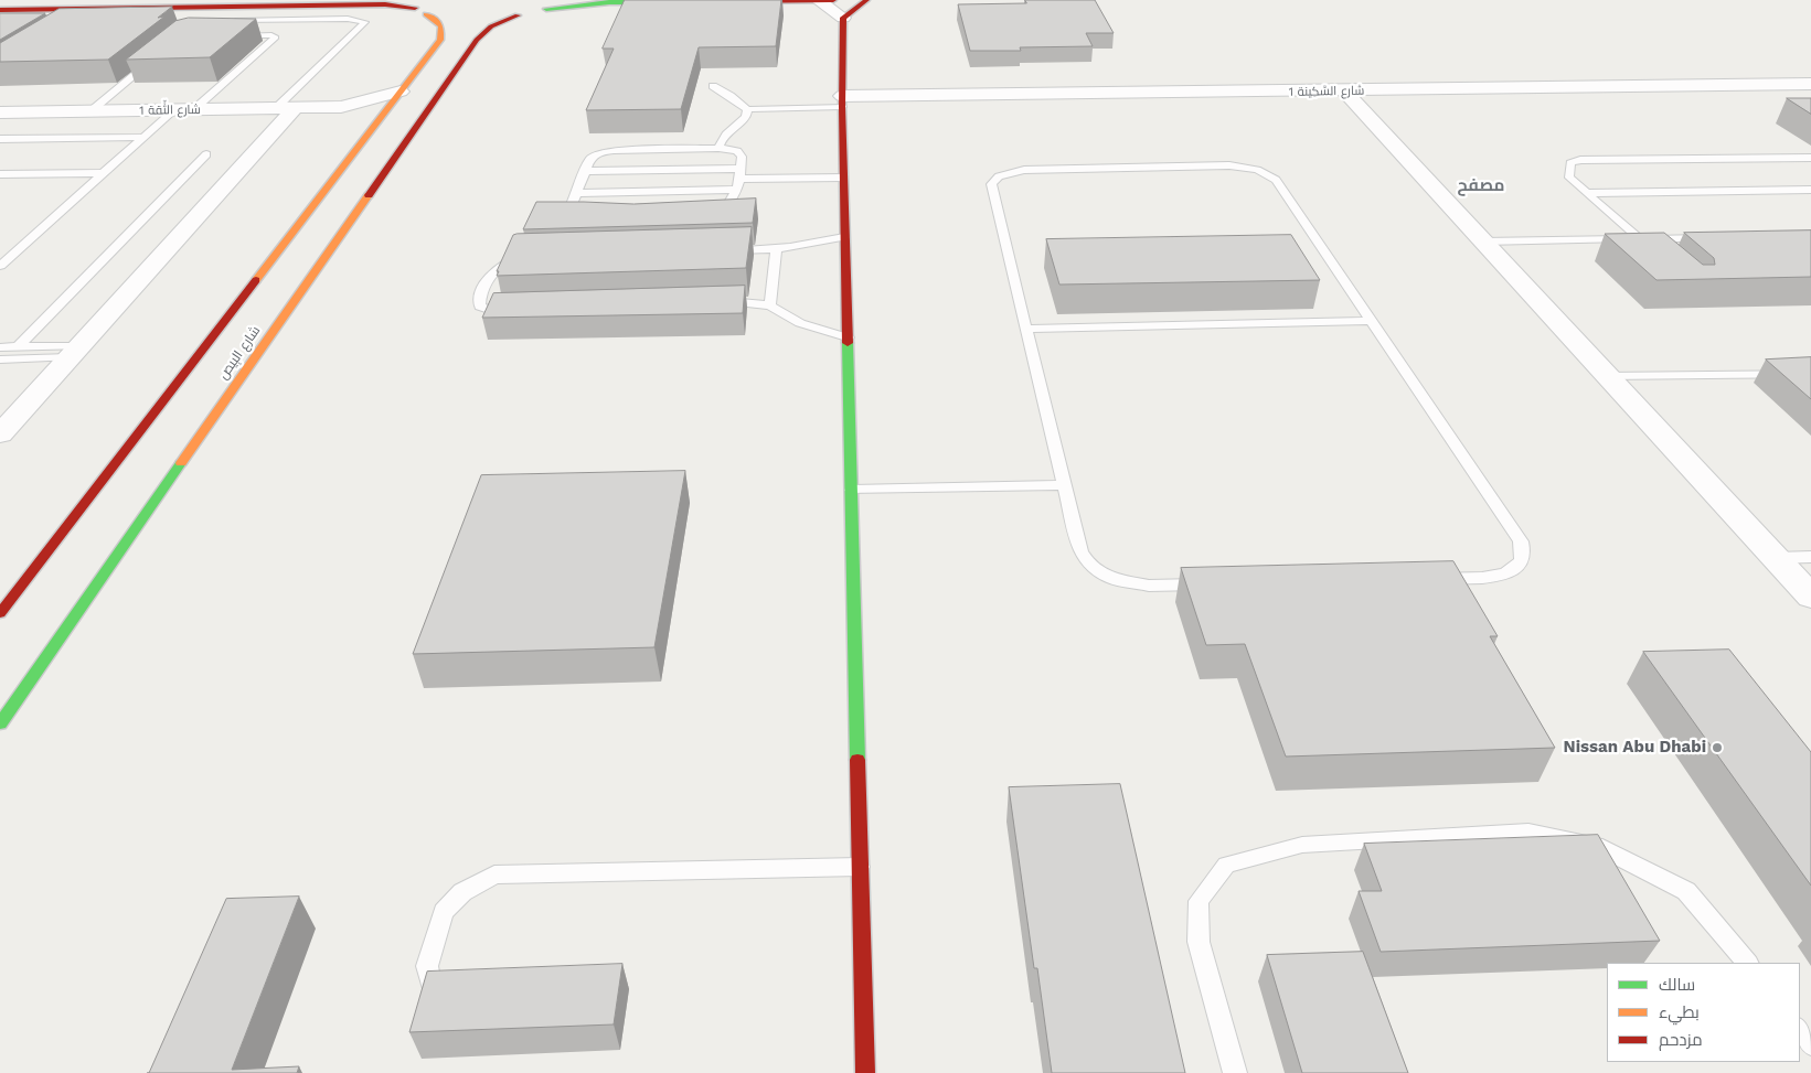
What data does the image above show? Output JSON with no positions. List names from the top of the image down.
{
  "streets": {
    "street": ["شارع السَّكِينة 1", "شارع الثِّقة 1", "شارع البِيص"]
  },
  "districts": ["مصفح"],
  "places": ["Nissan Abu Dhabi"],
  "legend": ["سالك", "بطيء", "مزدحم"]
}
